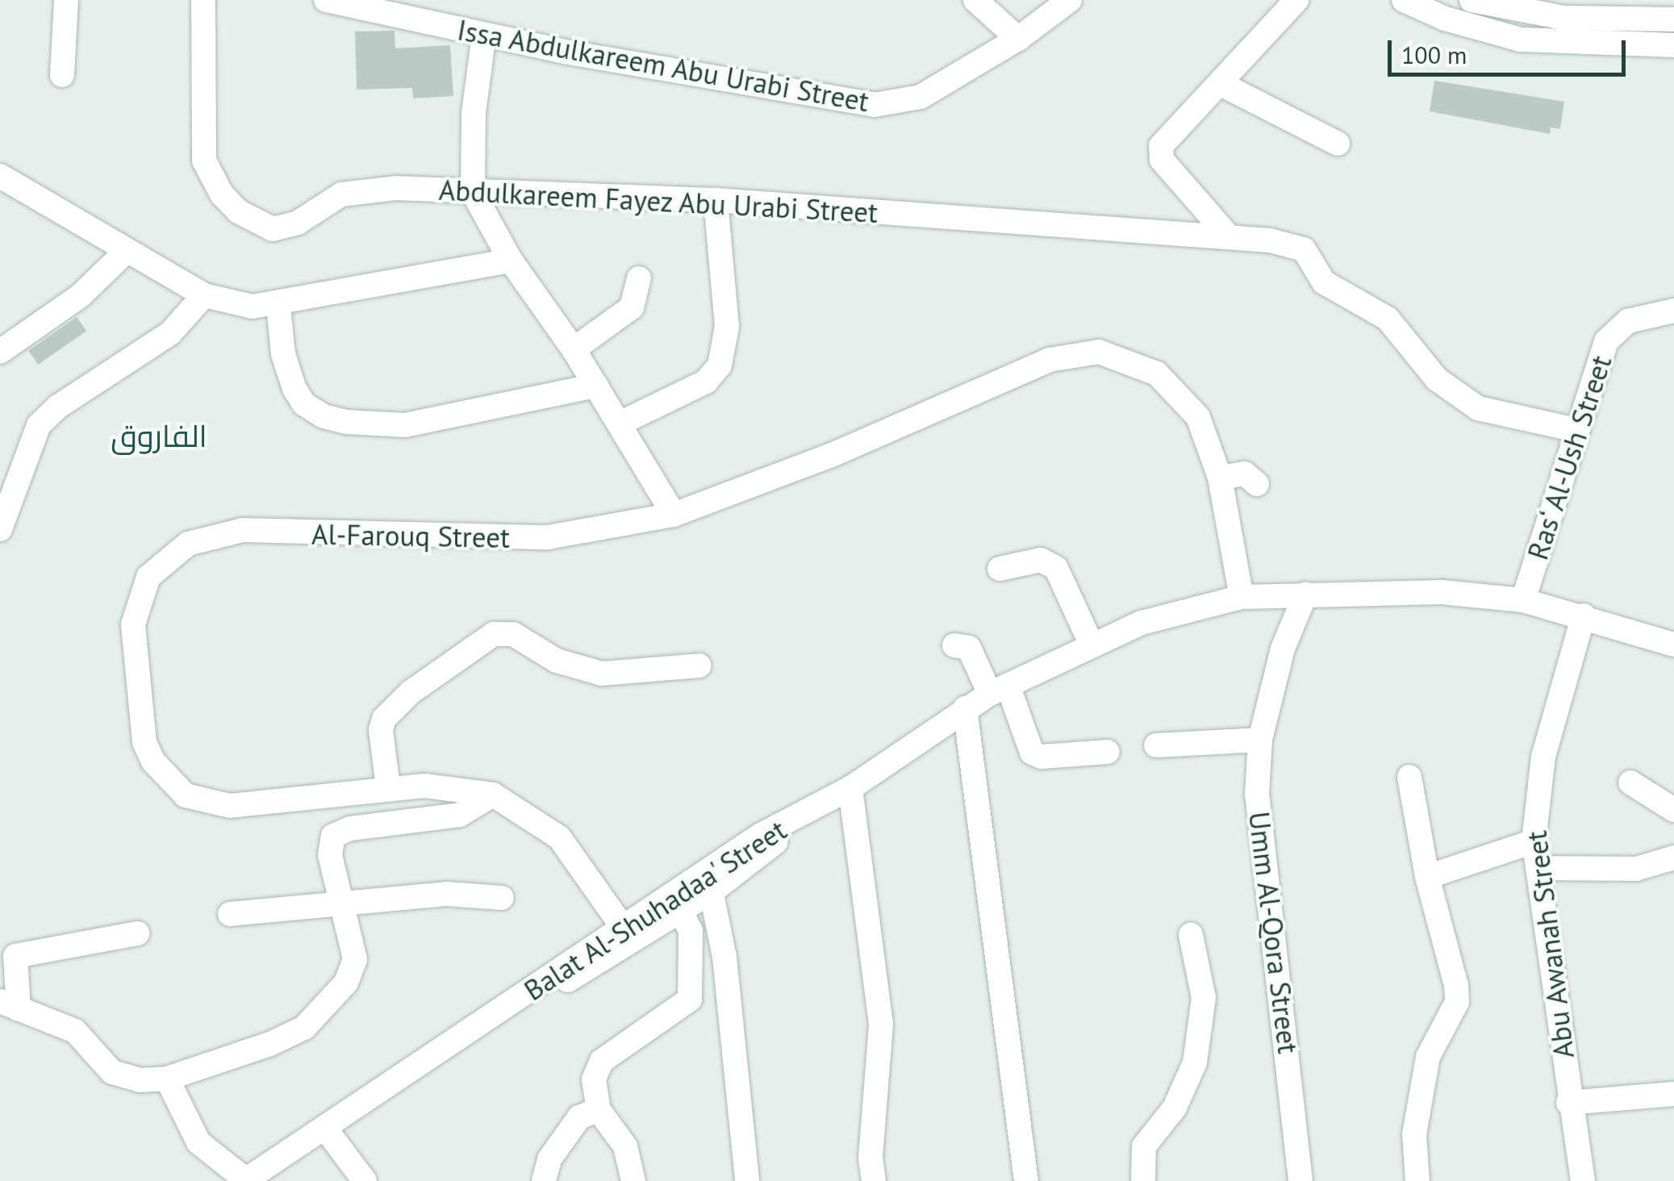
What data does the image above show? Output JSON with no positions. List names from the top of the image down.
{
  "streets": {
    "street": [
      "Issa Abdulkareem Abu Urabi Street",
      "Abdulkareem Fayez Abu Urabi Street",
      "Ras‘ Al-Ush Street",
      "Al-Farouq Street",
      "Balat Al-Shuhadaa' Street",
      "Umm Al-Qora Street",
      "Abu Awanah Street"
    ]
  },
  "crossings": [
    ["Abdulkareem Fayez Abu Urabi Street", "Ras‘ Al-Ush Street"],
    ["Ras‘ Al-Ush Street", "Balat Al-Shuhadaa' Street"],
    ["Al-Farouq Street", "Balat Al-Shuhadaa' Street"],
    ["Balat Al-Shuhadaa' Street", "Umm Al-Qora Street"],
    ["Balat Al-Shuhadaa' Street", "Abu Awanah Street"]
  ],
  "districts": ["الفاروق"],
  "scale_bar": "100 m"
}
